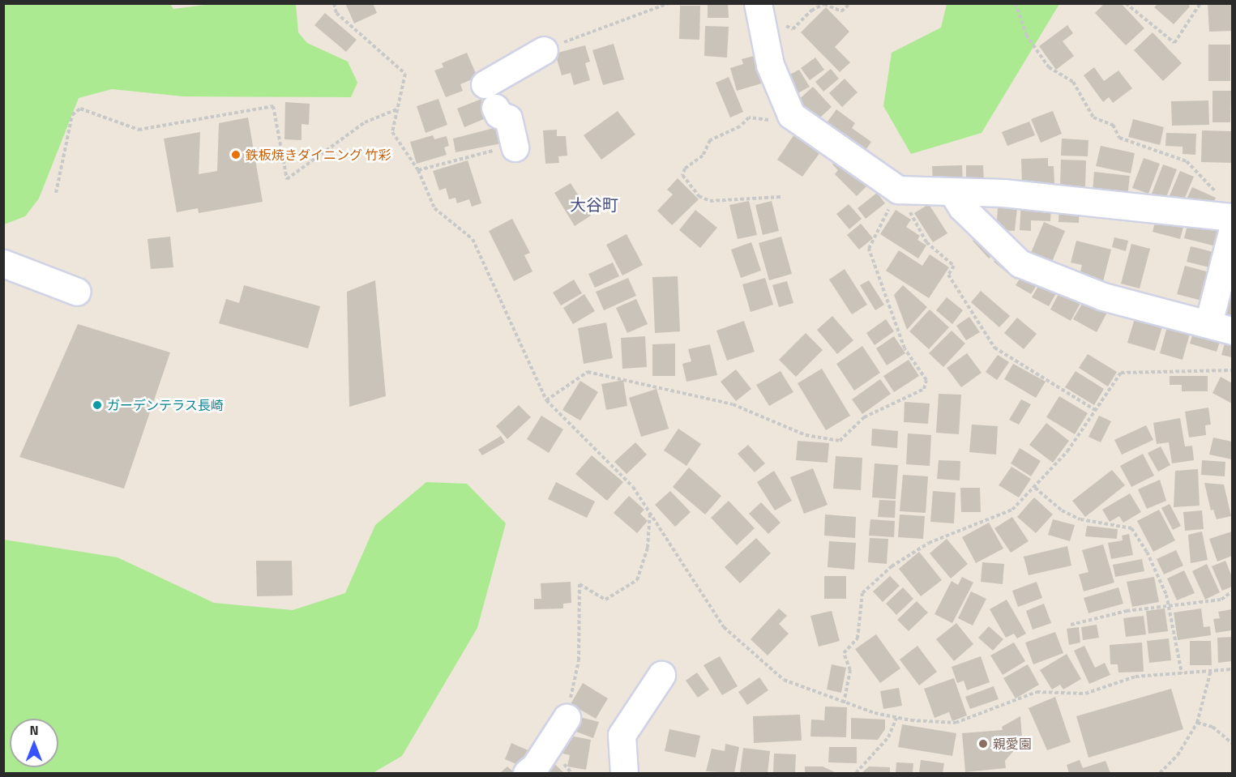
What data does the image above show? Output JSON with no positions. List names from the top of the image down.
{
  "districts": ["大谷町"],
  "places": ["鉄板焼きダイニング 竹彩", "ガーデンテラス長崎", "親愛園"],
  "north": "top"
}
